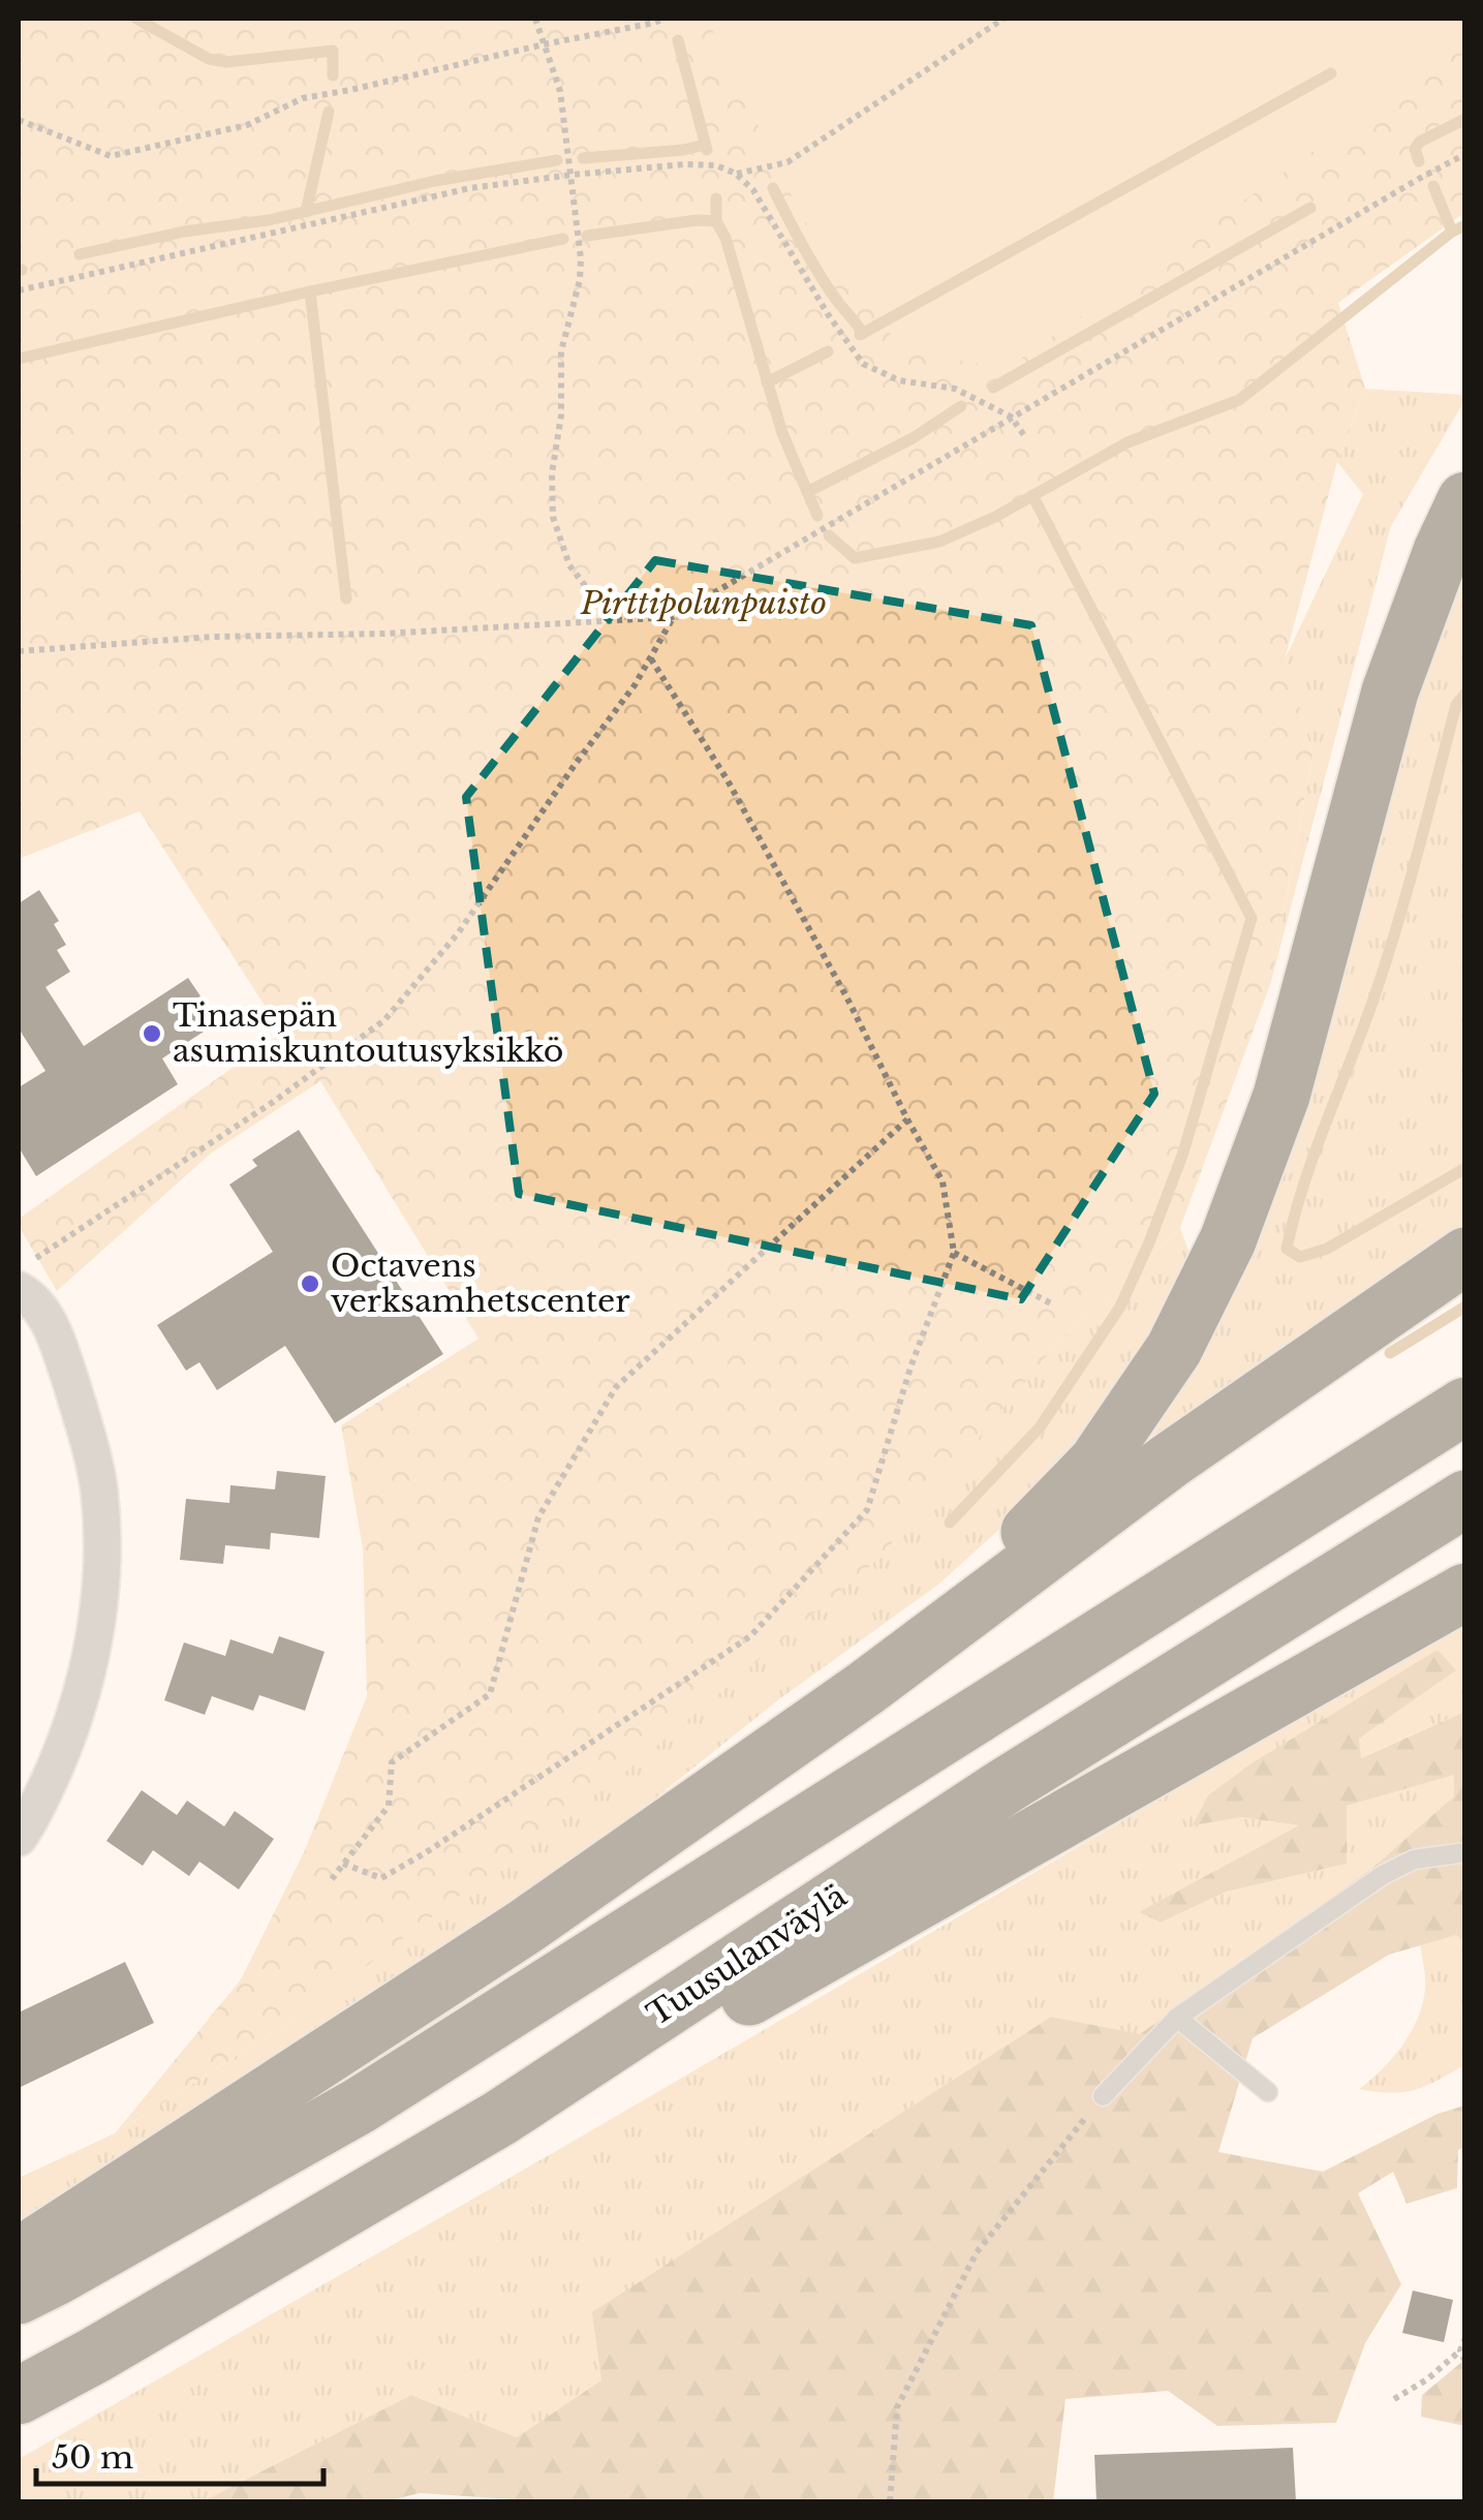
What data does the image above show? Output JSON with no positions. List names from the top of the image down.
{
  "streets": {
    "highway": ["Tuusulanväylä"]
  },
  "parks": ["Pirttipolunpuisto"],
  "places": ["Tinasepän asumiskuntoutusyksikkö", "Octavens verksamhetscenter"],
  "scale_bar": "50 m"
}
